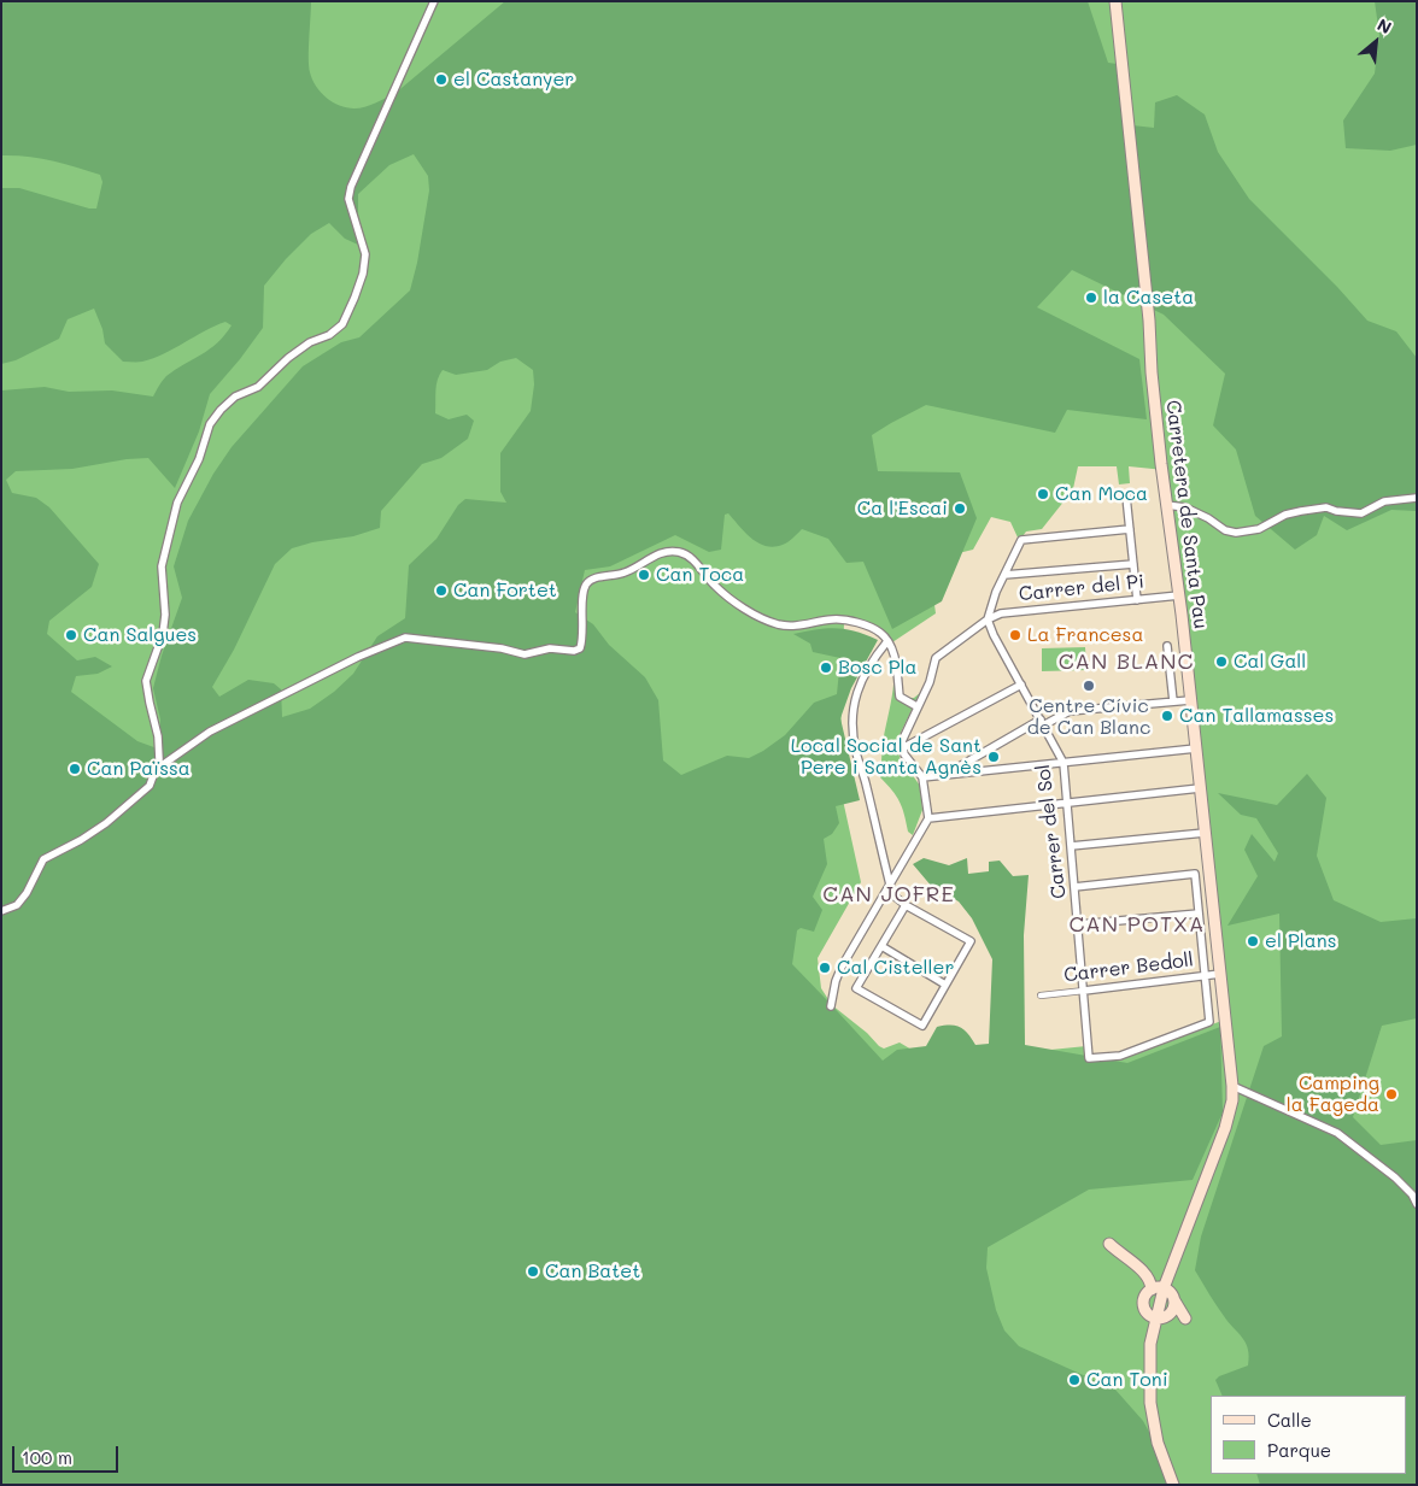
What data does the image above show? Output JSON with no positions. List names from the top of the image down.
{
  "streets": {
    "main road": ["Carretera de Santa Pau"],
    "street": ["Carrer del Pi", "Carrer del Sol", "Carrer Bedoll"]
  },
  "crossings": [
    ["Carretera de Santa Pau", "Carrer del Pi"],
    ["Carretera de Santa Pau", "Carrer Bedoll"],
    ["Carrer del Pi", "Carrer del Sol"],
    ["Carrer del Sol", "Carrer Bedoll"]
  ],
  "districts": ["CAN BLANC", "CAN JOFRE", "CAN POTXA"],
  "places": [
    "el Castanyer",
    "la Caseta",
    "Can Moca",
    "Ca l'Escai",
    "Can Toca",
    "Can Fortet",
    "Can Salgues",
    "La Francesa",
    "Cal Gall",
    "Bosc Pla",
    "Centre Cívic de Can Blanc",
    "Can Tallamasses",
    "Local Social de Sant Pere i Santa Agnès",
    "Can Païssa",
    "el Plans",
    "Cal Cisteller",
    "Camping la Fageda",
    "Can Batet",
    "Can Toni"
  ],
  "legend": ["Calle", "Parque"],
  "scale_bar": "100 m",
  "north": "top right"
}
